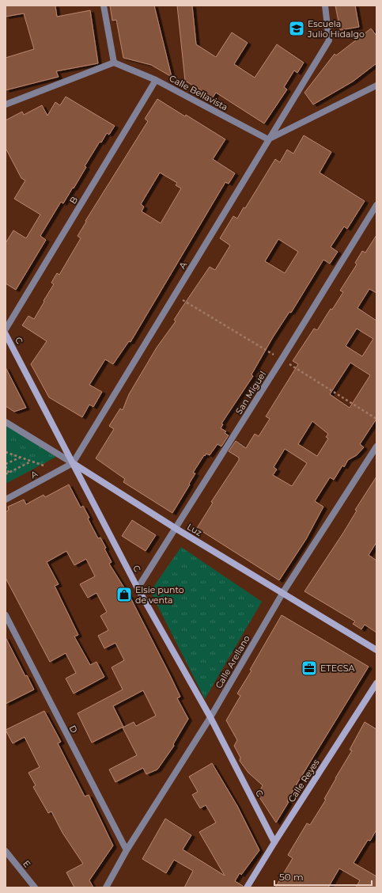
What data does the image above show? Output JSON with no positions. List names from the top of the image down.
{
  "streets": {
    "street": [
      "Calle Bellavista",
      "B",
      "A",
      "C",
      "San Miguel",
      "Luz",
      "Calle Arellano",
      "D",
      "Calle Reyes",
      "E"
    ]
  },
  "crossings": [
    ["Calle Bellavista", "B"],
    ["Calle Bellavista", "A"],
    ["A", "C"],
    ["A", "Luz"],
    ["C", "San Miguel"],
    ["C", "Luz"],
    ["C", "Calle Arellano"],
    ["C", "Calle Reyes"],
    ["San Miguel", "Luz"],
    ["Luz", "Calle Arellano"],
    ["Calle Arellano", "D"]
  ],
  "places": {
    "school or university": ["Escuela Julio Hidalgo"],
    "shop": ["Elsie punto de venta"],
    "office": ["ETECSA"]
  },
  "scale_bar": "50 m"
}
